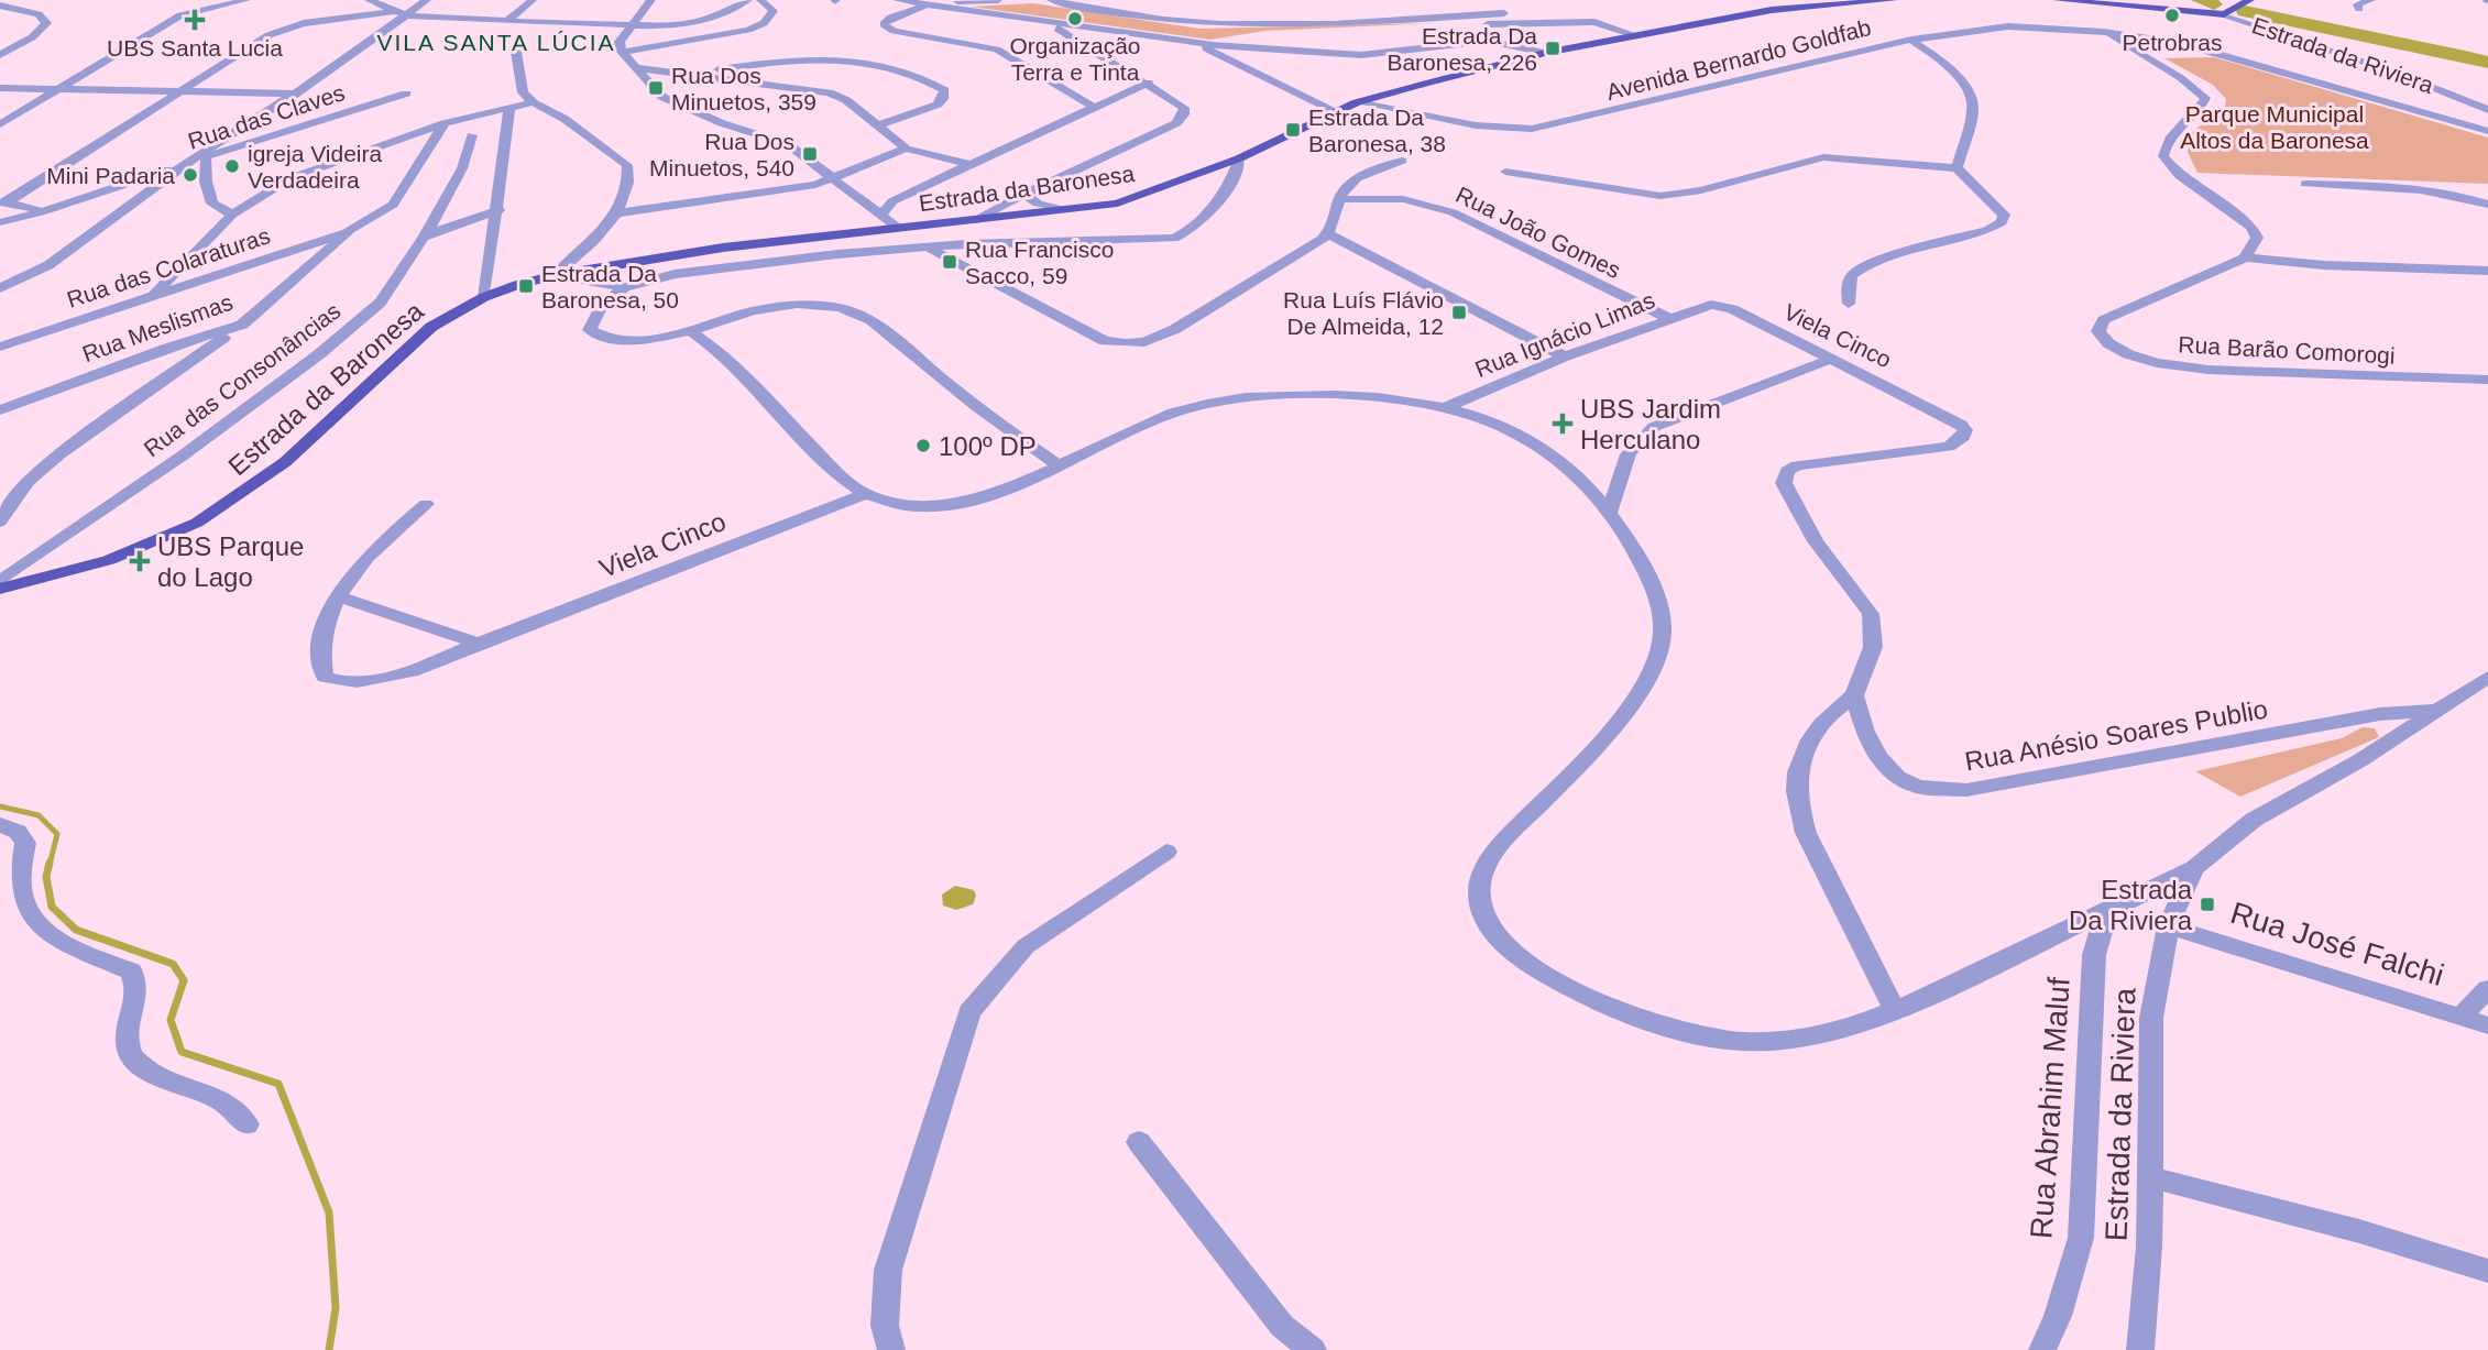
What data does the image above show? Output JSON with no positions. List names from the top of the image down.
{
  "streets": {
    "main road": ["Estrada da Riviera", "Estrada da Baronesa"],
    "street": [
      "Avenida Bernardo Goldfab",
      "Rua das Claves",
      "Rua João Gomes",
      "Rua das Colaraturas",
      "Rua Meslismas",
      "Rua Ignácio Limas",
      "Viela Cinco",
      "Rua Barão Comorogi",
      "Rua das Consonâncias",
      "Rua Anésio Soares Publio",
      "Rua José Falchi",
      "Rua Abrahim Maluf"
    ]
  },
  "crossings": [
    ["Estrada da Riviera", "Rua Anésio Soares Publio"],
    ["Estrada da Riviera", "Rua José Falchi"],
    ["Avenida Bernardo Goldfab", "Estrada da Baronesa"],
    ["Rua João Gomes", "Rua Ignácio Limas"],
    ["Rua das Colaraturas", "Rua Meslismas"],
    ["Rua Ignácio Limas", "Viela Cinco"],
    ["Viela Cinco", "Rua Anésio Soares Publio"]
  ],
  "districts": ["VILA SANTA LÚCIA"],
  "parks": ["Parque Municipal Altos da Baronesa"],
  "places": {
    "other": [
      "Petrobras",
      "Organização Terra e Tinta",
      "igreja Videira Verdadeira",
      "Mini Padaria",
      "100º DP"
    ],
    "health": ["UBS Santa Lucia", "UBS Jardim Herculano", "UBS Parque do Lago"],
    "transit": [
      "Estrada Da Baronesa, 226",
      "Rua Dos Minuetos, 359",
      "Estrada Da Baronesa, 38",
      "Rua Dos Minuetos, 540",
      "Rua Francisco Sacco, 59",
      "Estrada Da Baronesa, 50",
      "Rua Luís Flávio De Almeida, 12",
      "Estrada Da Riviera"
    ]
  }
}
